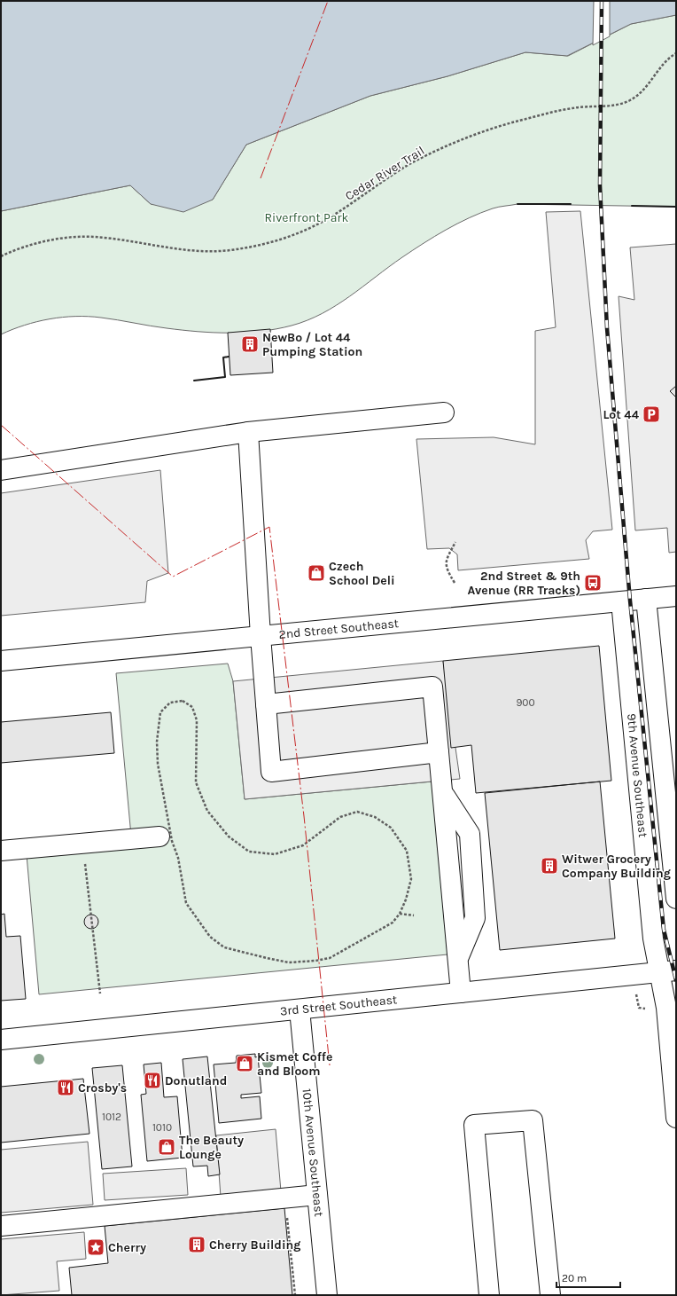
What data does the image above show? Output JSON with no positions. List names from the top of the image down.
{
  "streets": {
    "street": [
      "2nd Street Southeast",
      "9th Avenue Southeast",
      "3rd Street Southeast",
      "10th Avenue Southeast"
    ],
    "path": ["Cedar River Trail"]
  },
  "crossings": [
    ["2nd Street Southeast", "9th Avenue Southeast"],
    ["9th Avenue Southeast", "3rd Street Southeast"],
    ["3rd Street Southeast", "10th Avenue Southeast"]
  ],
  "parks": ["Riverfront Park"],
  "places": {
    "building": ["NewBo / Lot 44 Pumping Station", "Witwer Grocery Company Building", "Cherry Building"],
    "parking": ["Lot 44"],
    "shop": ["Czech School Deli", "Kismet Coffe and Bloom", "The Beauty Lounge"],
    "bus stop": ["2nd Street & 9th Avenue (RR Tracks)"],
    "restaurant": ["Donutland", "Crosby's"],
    "place": ["Cherry"]
  },
  "house_numbers": ["900", "1012", "1010"],
  "scale_bar": "20 m"
}
